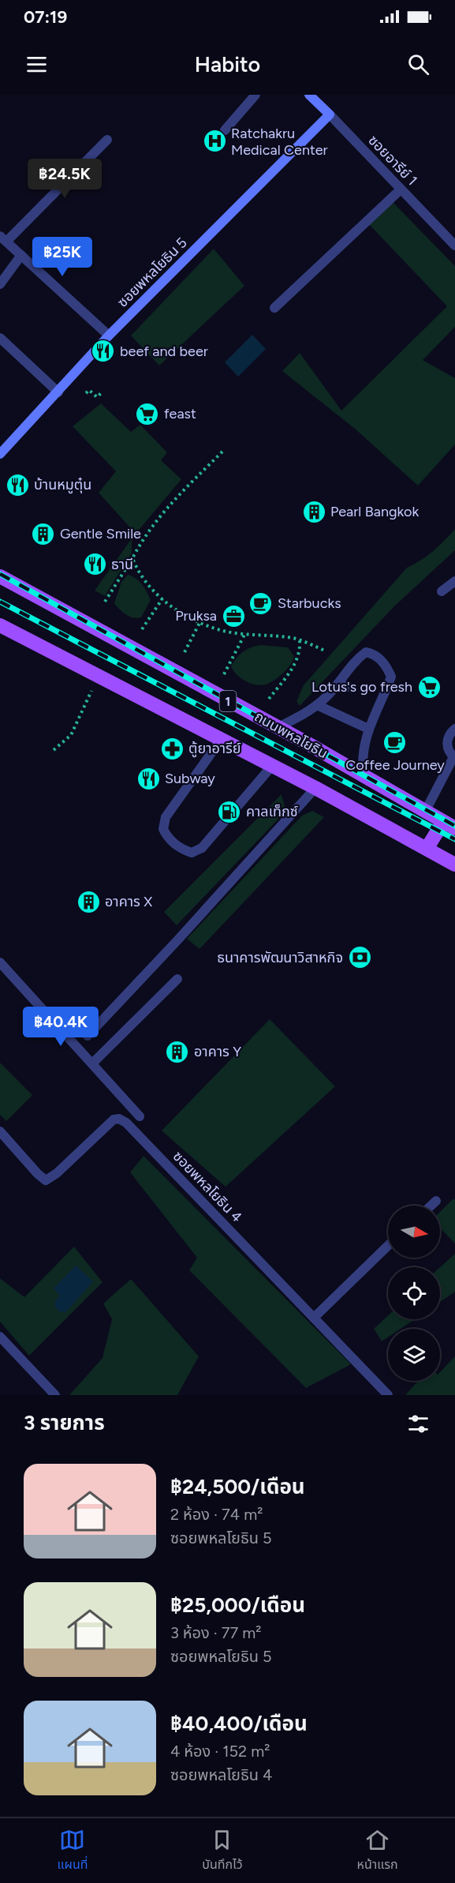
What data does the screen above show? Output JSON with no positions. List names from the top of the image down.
{
  "streets": {
    "main road": ["1", "ถนนพหลโยธิน"],
    "street": ["ซอยอารีย์ 1", "ซอยพหลโยธิน 5", "ซอยพหลโยธิน 4"]
  },
  "crossings": [
    ["ซอยอารีย์ 1", "ซอยพหลโยธิน 5"]
  ],
  "places": {
    "hospital": ["Ratchakru Medical Center"],
    "restaurant": [
      "beef and beer",
      "บ้านหมูตุ๋น",
      "ธานี",
      "Subway"
    ],
    "supermarket": ["feast", "Lotus's go fresh"],
    "building": [
      "Pearl Bangkok",
      "Gentle Smile",
      "อาคาร X",
      "อาคาร Y"
    ],
    "cafe": ["Starbucks", "Coffee Journey"],
    "office": ["Pruksa"],
    "pharmacy": ["ตู้ยาอารีย์"],
    "fuel station": ["คาลเท็กซ์"],
    "bank": ["ธนาคารพัฒนาวิสาหกิจ"]
  },
  "north": "right",
  "page": {
    "status": "07:19",
    "header": "Habito",
    "price": ["฿24.5K", "฿25K", "฿40.4K"],
    "heading": "3 รายการ",
    "list": [
      {
        "name": "฿24,500/เดือน",
        "note": "2 ห้อง · 74 m² · ซอยพหลโยธิน 5"
      },
      {
        "name": "฿25,000/เดือน",
        "note": "3 ห้อง · 77 m² · ซอยพหลโยธิน 5"
      },
      {
        "name": "฿40,400/เดือน",
        "note": "4 ห้อง · 152 m² · ซอยพหลโยธิน 4"
      }
    ],
    "tabs": ["แผนที่", "บันทึกไว้", "หน้าแรก"]
  }
}
